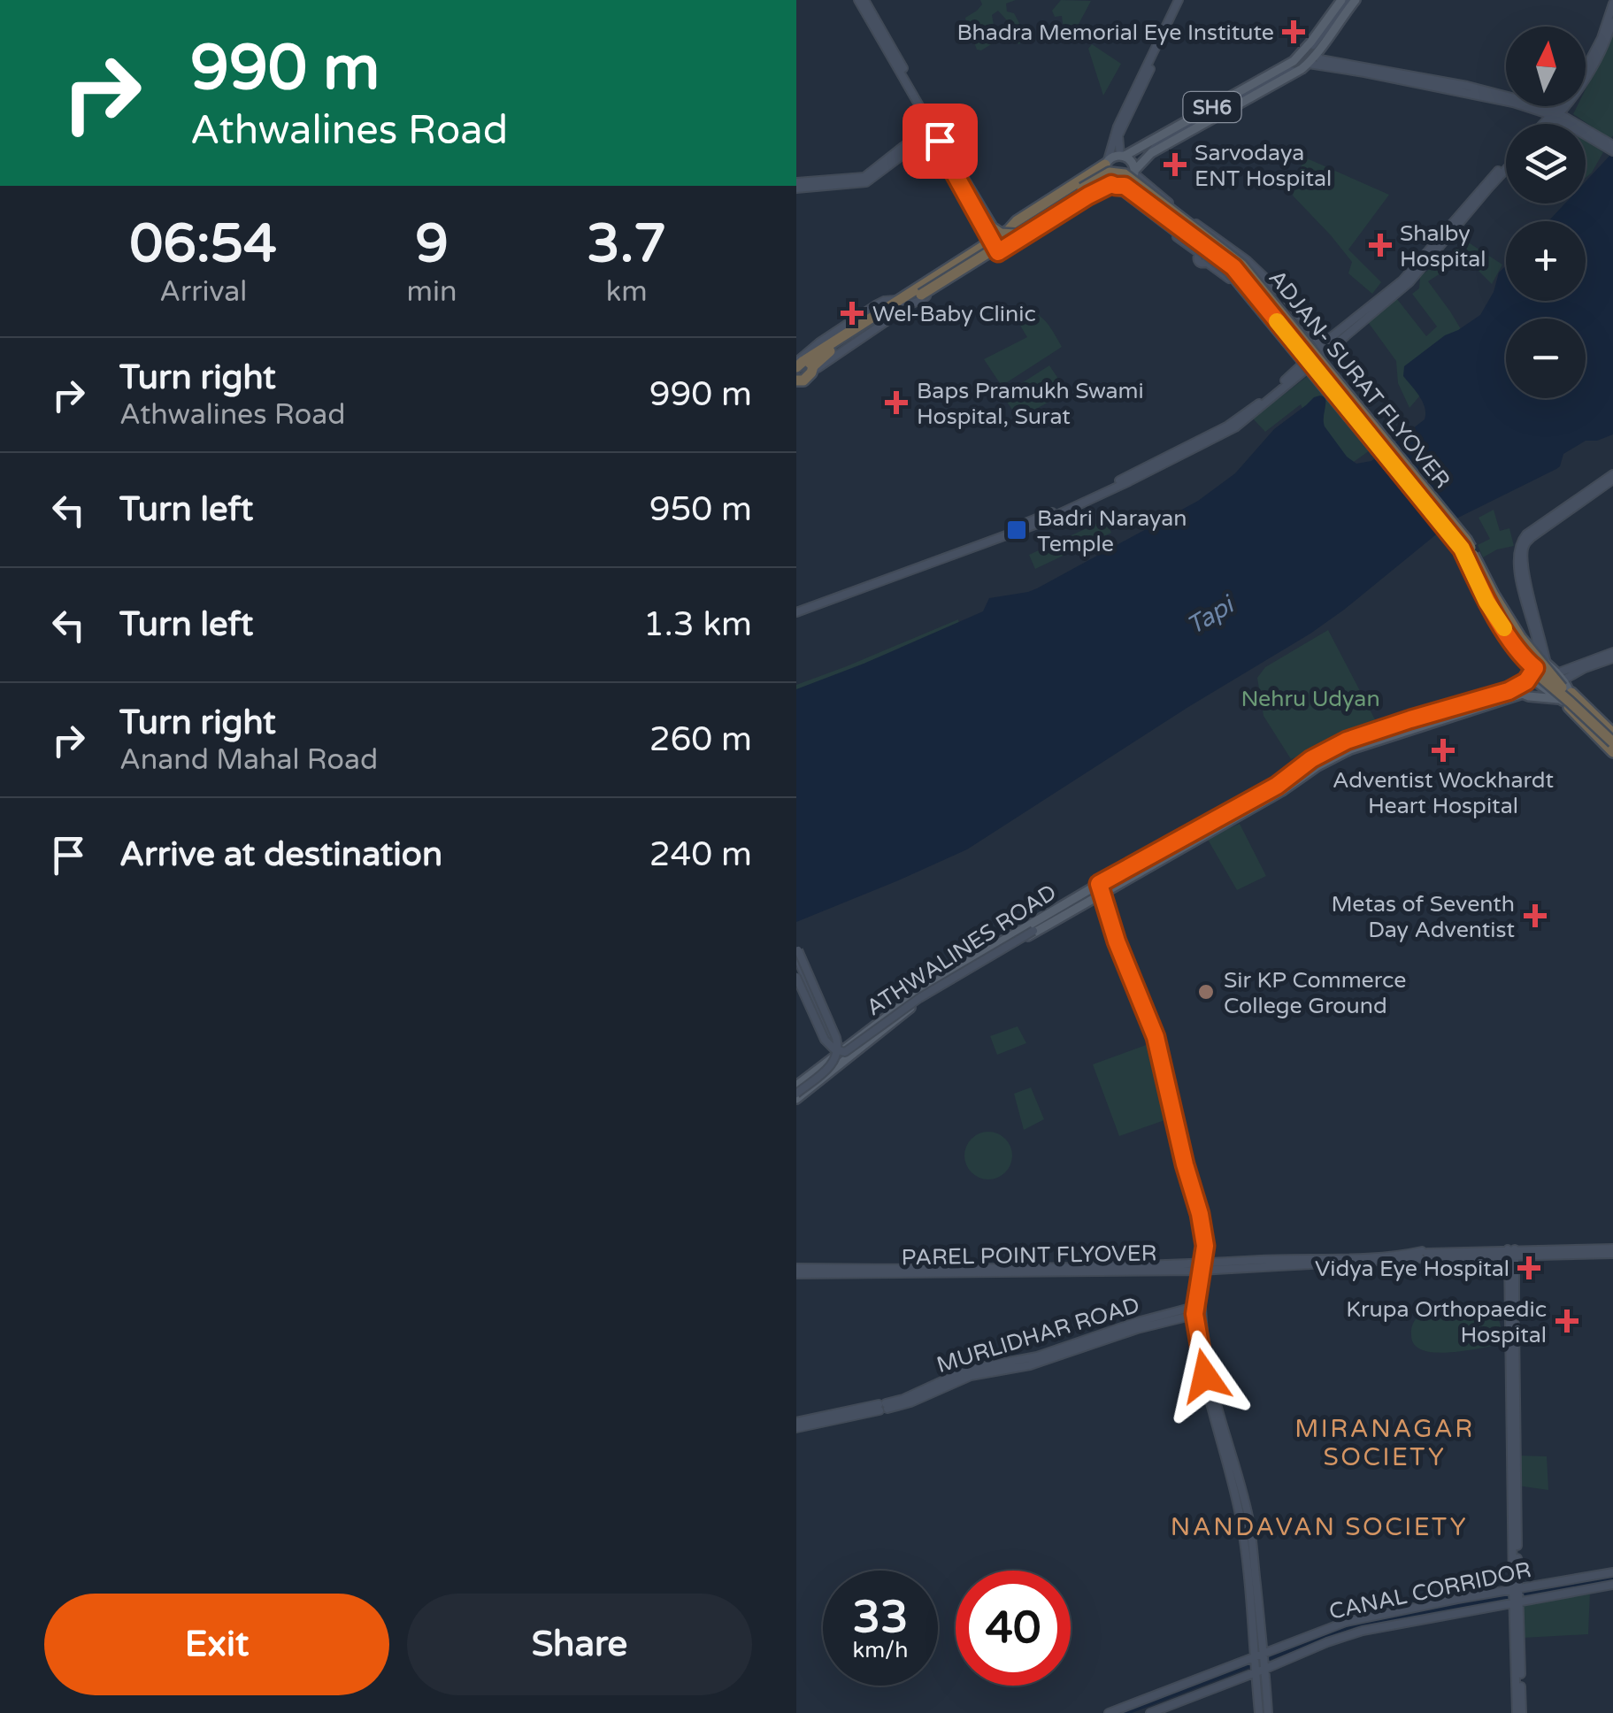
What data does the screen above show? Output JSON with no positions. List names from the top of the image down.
{
  "streets": {
    "highway": ["ADJAN- SURAT FLYOVER"],
    "main road": ["SH6", "ATHWALINES ROAD"],
    "street": ["MURLIDHAR ROAD", "CANAL CORRIDOR"]
  },
  "districts": ["MIRANAGAR SOCIETY", "NANDAVAN SOCIETY"],
  "water": ["Tapi"],
  "parks": ["Nehru Udyan"],
  "places": {
    "health": [
      "Bhadra Memorial Eye Institute",
      "Sarvodaya ENT Hospital",
      "Shalby Hospital",
      "Wel-Baby Clinic",
      "Baps Pramukh Swami Hospital, Surat",
      "Adventist Wockhardt Heart Hospital",
      "Metas of Seventh Day Adventist",
      "Vidya Eye Hospital",
      "Krupa Orthopaedic Hospital"
    ],
    "transit": ["Badri Narayan Temple"],
    "other": ["Sir KP Commerce College Ground"]
  },
  "north": "top",
  "page": {
    "turn": ["990 m", "Athwalines Road"],
    "map_buttons": ["+", "−"],
    "eta": [
      "06:54",
      "Arrival",
      "9",
      "min",
      "3.7",
      "km"
    ],
    "list": [
      {
        "name": "Turn right",
        "note": "Athwalines Road",
        "value": "990 m"
      },
      {
        "name": "Turn left",
        "value": "950 m"
      },
      {
        "name": "Turn left",
        "value": "1.3 km"
      },
      {
        "name": "Turn right",
        "note": "Anand Mahal Road",
        "value": "260 m"
      },
      {
        "name": "Arrive at destination",
        "value": "240 m"
      }
    ],
    "speed": "33 km/h",
    "limit": "40",
    "buttons": ["Exit", "Share"]
  }
}
